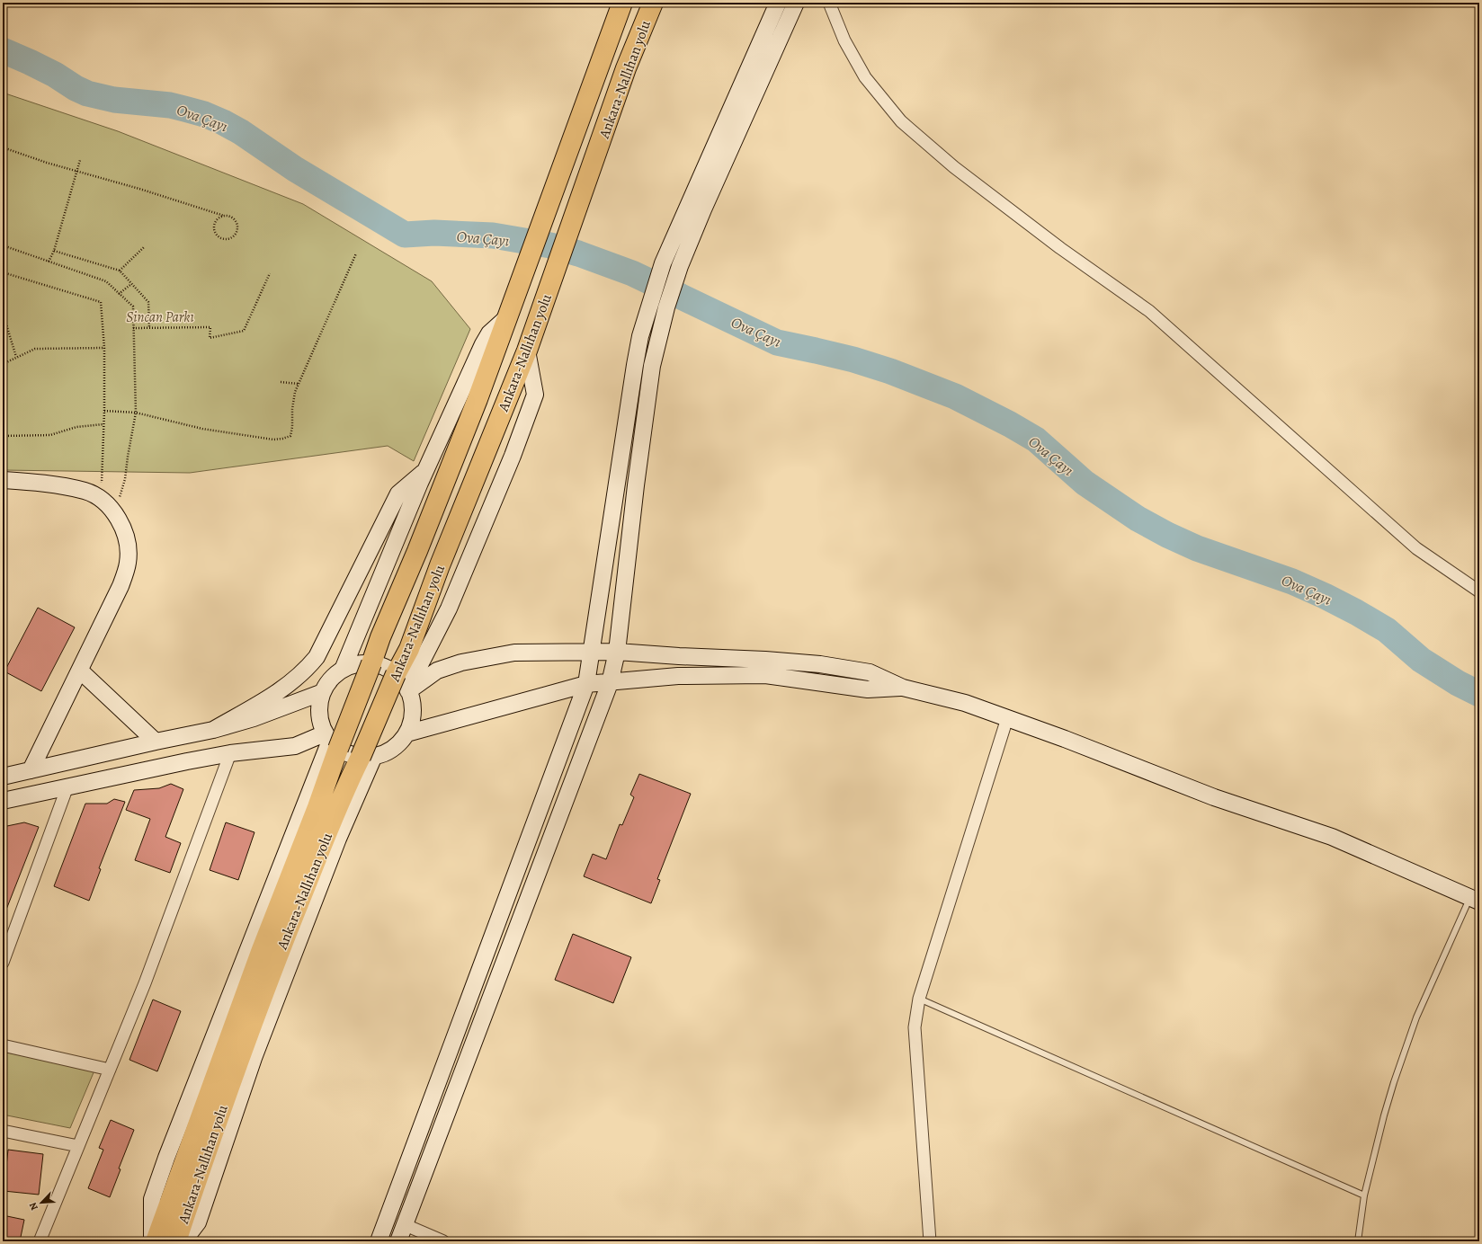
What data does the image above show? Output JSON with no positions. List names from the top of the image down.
{
  "streets": {
    "highway": ["Ankara-Nallıhan yolu"]
  },
  "water": ["Ova Çayı"],
  "parks": ["Sincan Parkı"],
  "north": "bottom left"
}
